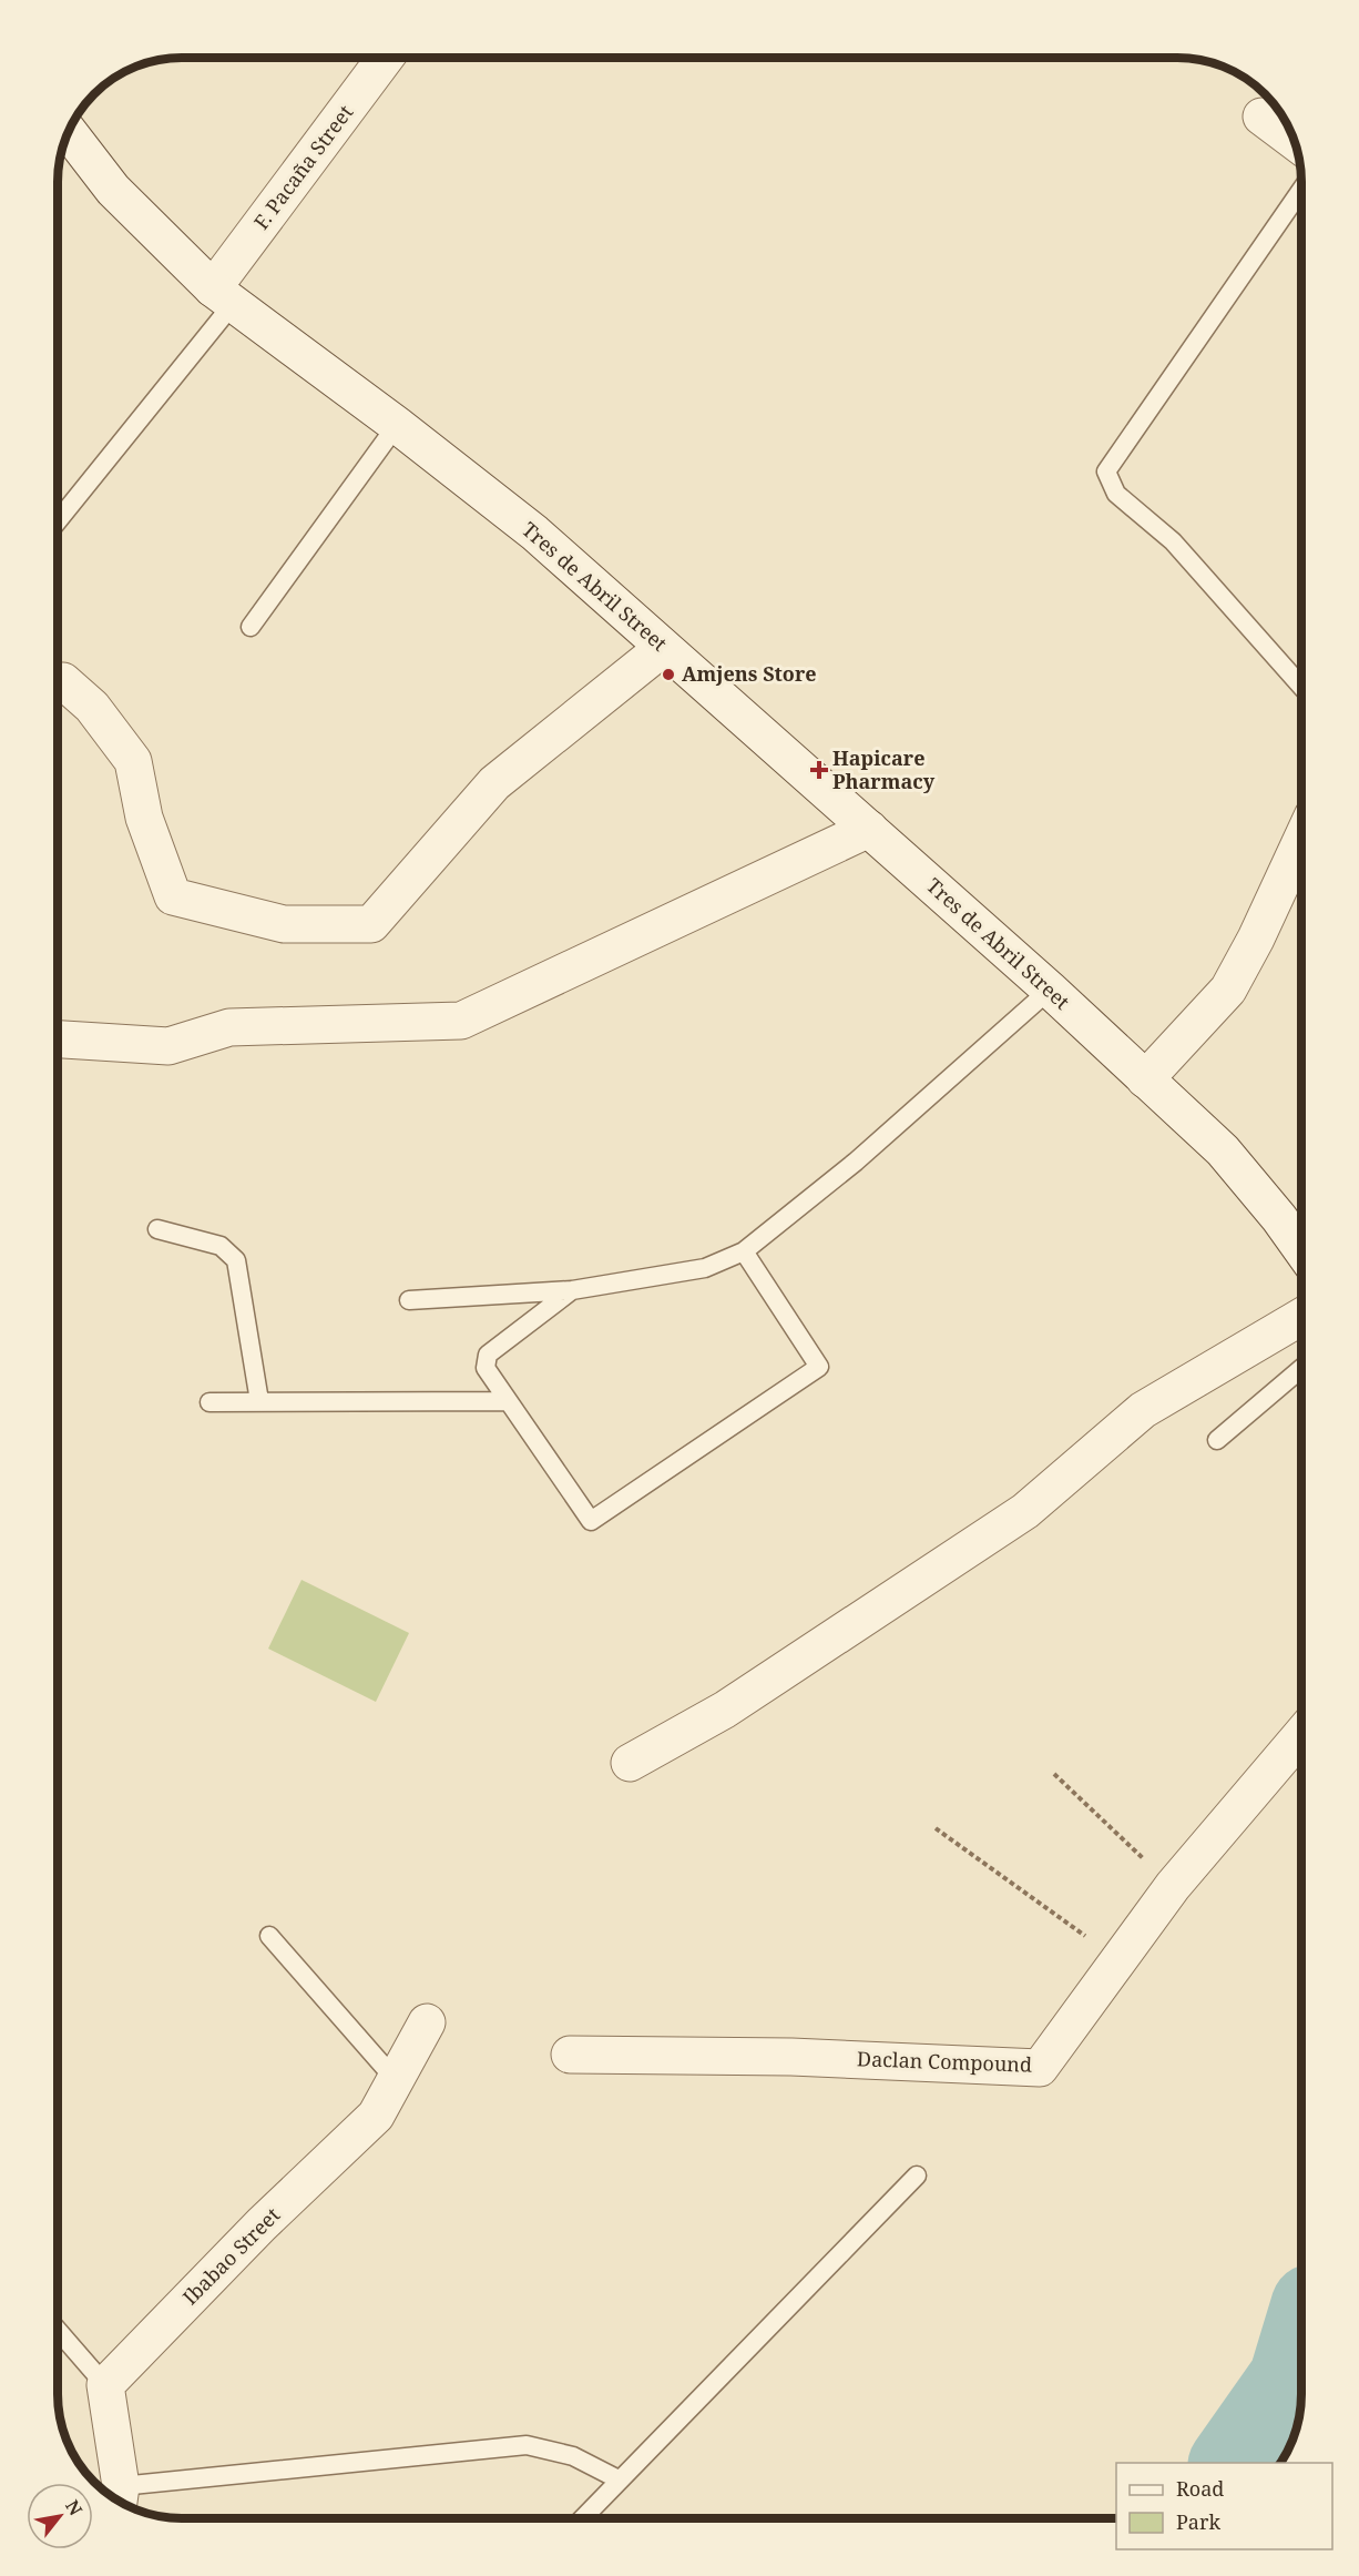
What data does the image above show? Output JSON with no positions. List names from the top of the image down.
{
  "streets": {
    "street": [
      "F. Pacaña Street",
      "Tres de Abril Street",
      "Daclan Compound",
      "Ibabao Street"
    ]
  },
  "crossings": [
    ["F. Pacaña Street", "Tres de Abril Street"]
  ],
  "places": {
    "other": ["Amjens Store"],
    "health": ["Hapicare Pharmacy"]
  },
  "legend": ["Road", "Park"],
  "north": "top right"
}
